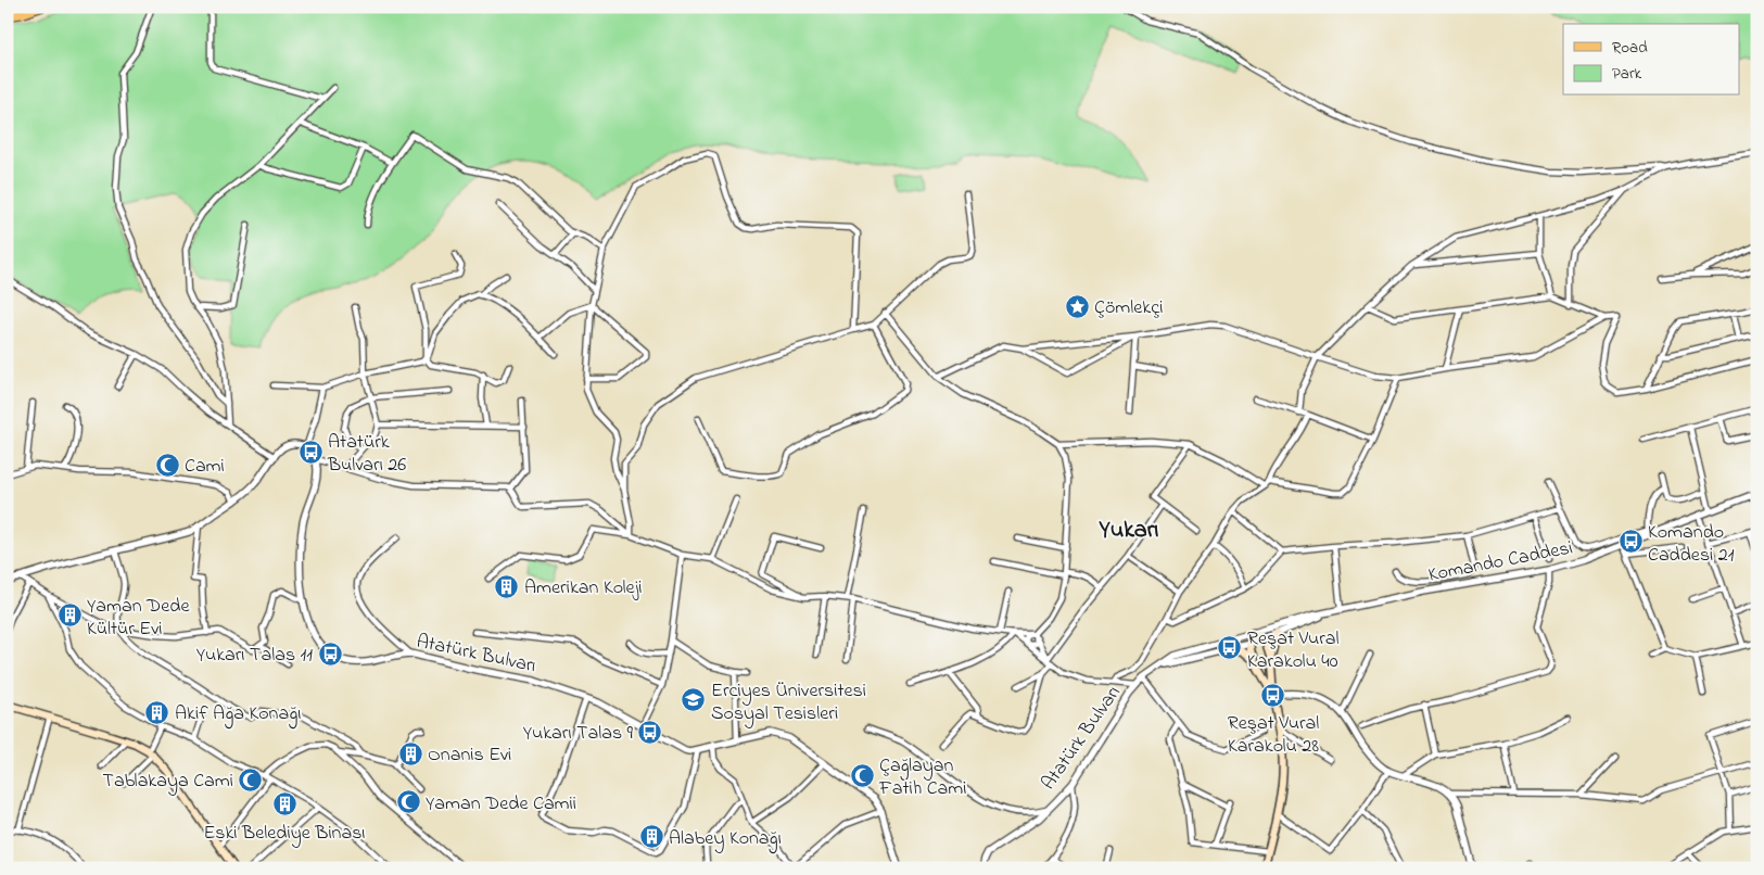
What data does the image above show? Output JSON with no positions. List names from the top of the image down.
{
  "streets": {
    "street": ["Komando Caddesi", "Atatürk Bulvarı"]
  },
  "districts": ["Yukarı"],
  "places": {
    "place": ["Çömlekçi"],
    "bus stop": [
      "Atatürk Bulvarı 26",
      "Komando Caddesi 21",
      "Reşat Vural Karakolu 40",
      "Yukarı Talas 11",
      "Reşat Vural Karakolu 28",
      "Yukarı Talas 9"
    ],
    "mosque": [
      "Cami",
      "Çağlayan Fatih Cami",
      "Tablakaya Cami",
      "Yaman Dede Camii"
    ],
    "building": [
      "Amerikan Koleji",
      "Yaman Dede Kültür Evi",
      "Akif Ağa Konağı",
      "Onanis Evi",
      "Eski Belediye Binası",
      "Alabey Konağı"
    ],
    "school or university": ["Erciyes Üniversitesi Sosyal Tesisleri"]
  },
  "legend": ["Road", "Park"]
}
